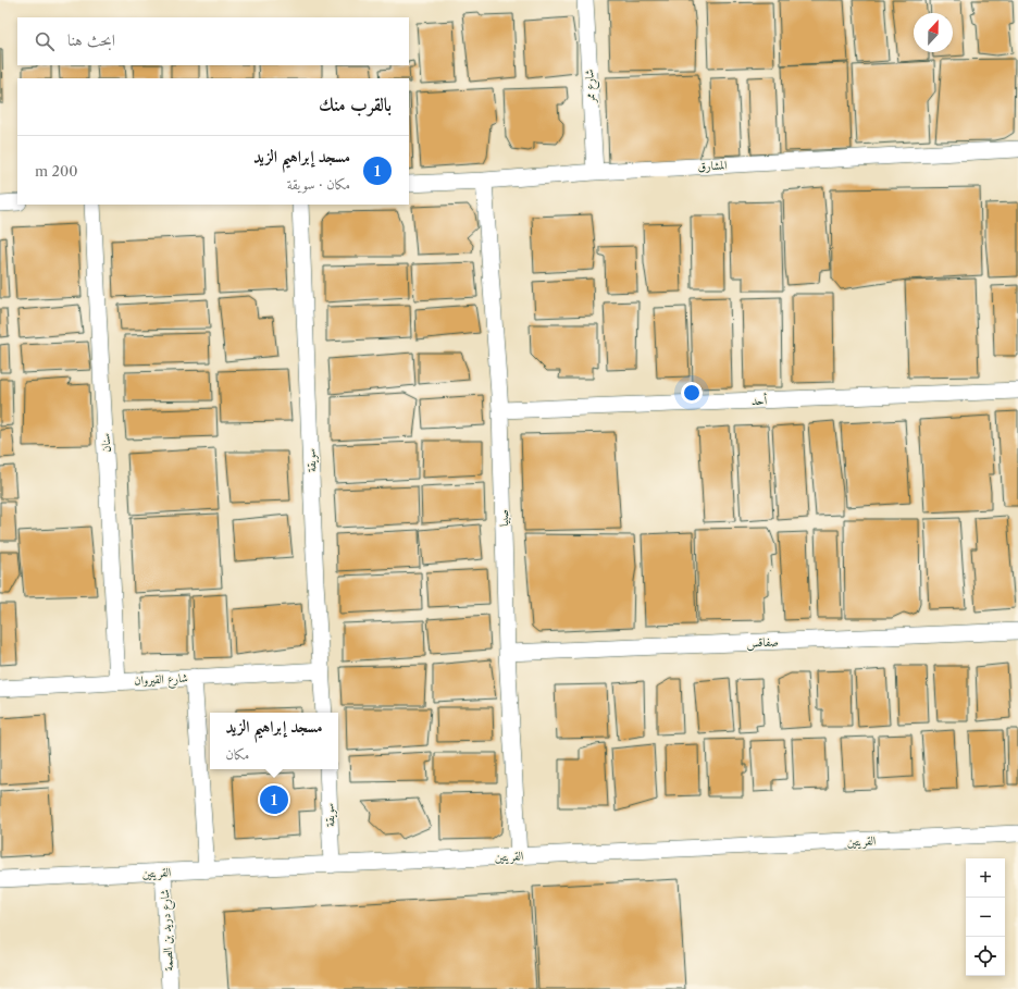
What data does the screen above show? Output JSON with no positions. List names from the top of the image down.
{
  "streets": {
    "street": [
      "شارع ممر",
      "المشارق",
      "أحد",
      "سنان",
      "سويقة",
      "صبيا",
      "صفاقس",
      "شارع القيروان",
      "القريتين",
      "شارع دريد بن الصمة"
    ]
  },
  "crossings": [
    ["شارع ممر", "المشارق"],
    ["المشارق", "صبيا"],
    ["أحد", "صبيا"],
    ["سنان", "شارع القيروان"],
    ["سويقة", "شارع القيروان"],
    ["سويقة", "القريتين"],
    ["صبيا", "صفاقس"],
    ["صبيا", "القريتين"],
    ["القريتين", "شارع دريد بن الصمة"]
  ],
  "north": "top",
  "page": {
    "search": "ابحث هنا",
    "heading": "بالقرب منك",
    "list": [
      {
        "mark": "1",
        "name": "مسجد إبراهيم الزيد",
        "note": "مكان · سويقة",
        "value": "200 m"
      }
    ],
    "popup": ["مسجد إبراهيم الزيد", "مكان"],
    "pins": "1",
    "map_buttons": ["+", "−"]
  }
}
